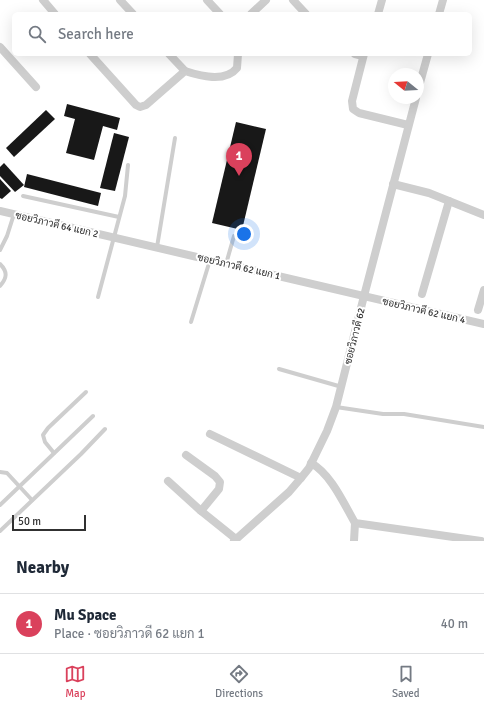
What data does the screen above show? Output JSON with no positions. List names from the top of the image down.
{
  "streets": {
    "street": [
      "ซอยวิภาวดี 64 แยก 2",
      "ซอยวิภาวดี 62 แยก 1",
      "ซอยวิภาวดี 62 แยก 4",
      "ซอยวิภาวดี 62"
    ]
  },
  "crossings": [
    ["ซอยวิภาวดี 64 แยก 2", "ซอยวิภาวดี 62 แยก 1"],
    ["ซอยวิภาวดี 62 แยก 1", "ซอยวิภาวดี 62 แยก 4"],
    ["ซอยวิภาวดี 62 แยก 1", "ซอยวิภาวดี 62"],
    ["ซอยวิภาวดี 62 แยก 4", "ซอยวิภาวดี 62"]
  ],
  "scale_bar": "50 m",
  "north": "left",
  "page": {
    "search": "Search here",
    "pins": "1",
    "scale": "50 m",
    "heading": "Nearby",
    "list": [
      {
        "mark": "1",
        "name": "Mu Space",
        "note": "Place · ซอยวิภาวดี 62 แยก 1",
        "value": "40 m"
      }
    ],
    "nav": ["Map", "Directions", "Saved"]
  }
}
